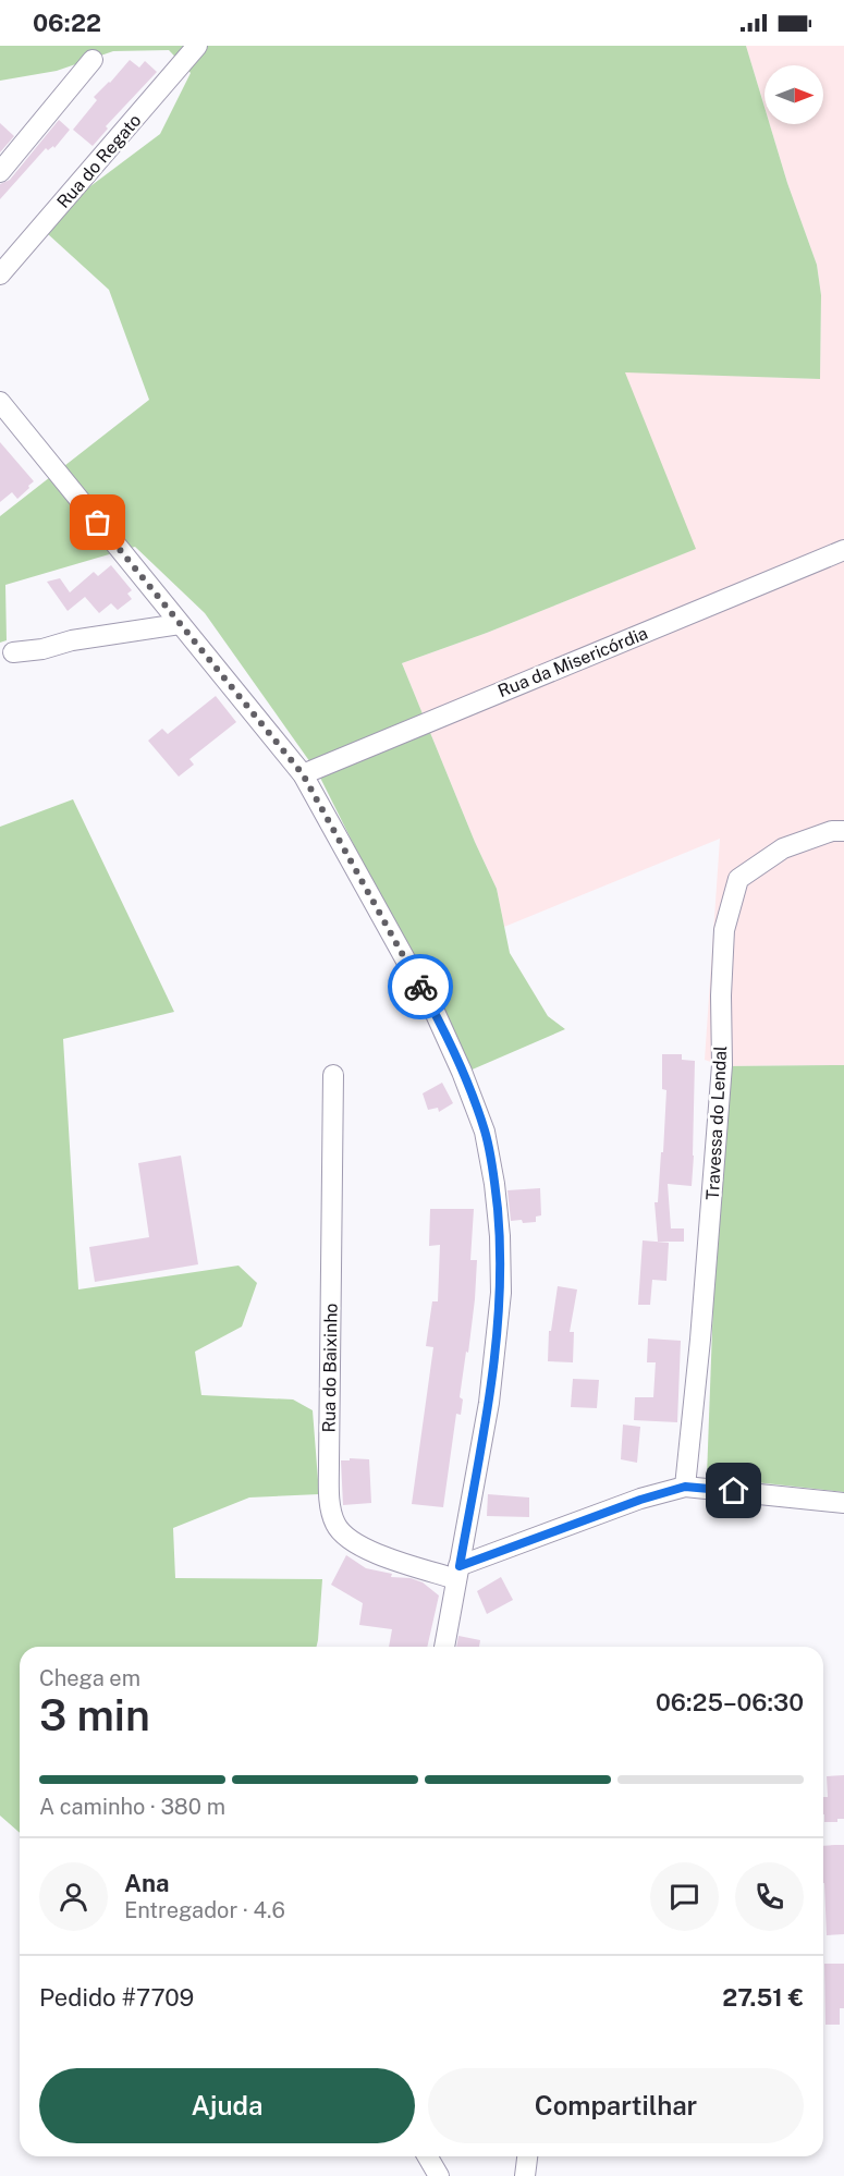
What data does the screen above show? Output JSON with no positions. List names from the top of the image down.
{
  "streets": {
    "street": [
      "Rua do Regato",
      "Rua da Misericórdia",
      "Travessa do Lendal",
      "Rua do Baixinho"
    ]
  },
  "north": "right",
  "page": {
    "status": "06:22",
    "heading": ["3 min", "Chega em", "06:25–06:30"],
    "panel": [
      "Ana",
      "Entregador · 4.6",
      "Pedido #7709",
      "27.51 €"
    ],
    "bar": "A caminho · 380 m",
    "buttons": ["Ajuda", "Compartilhar"]
  }
}
